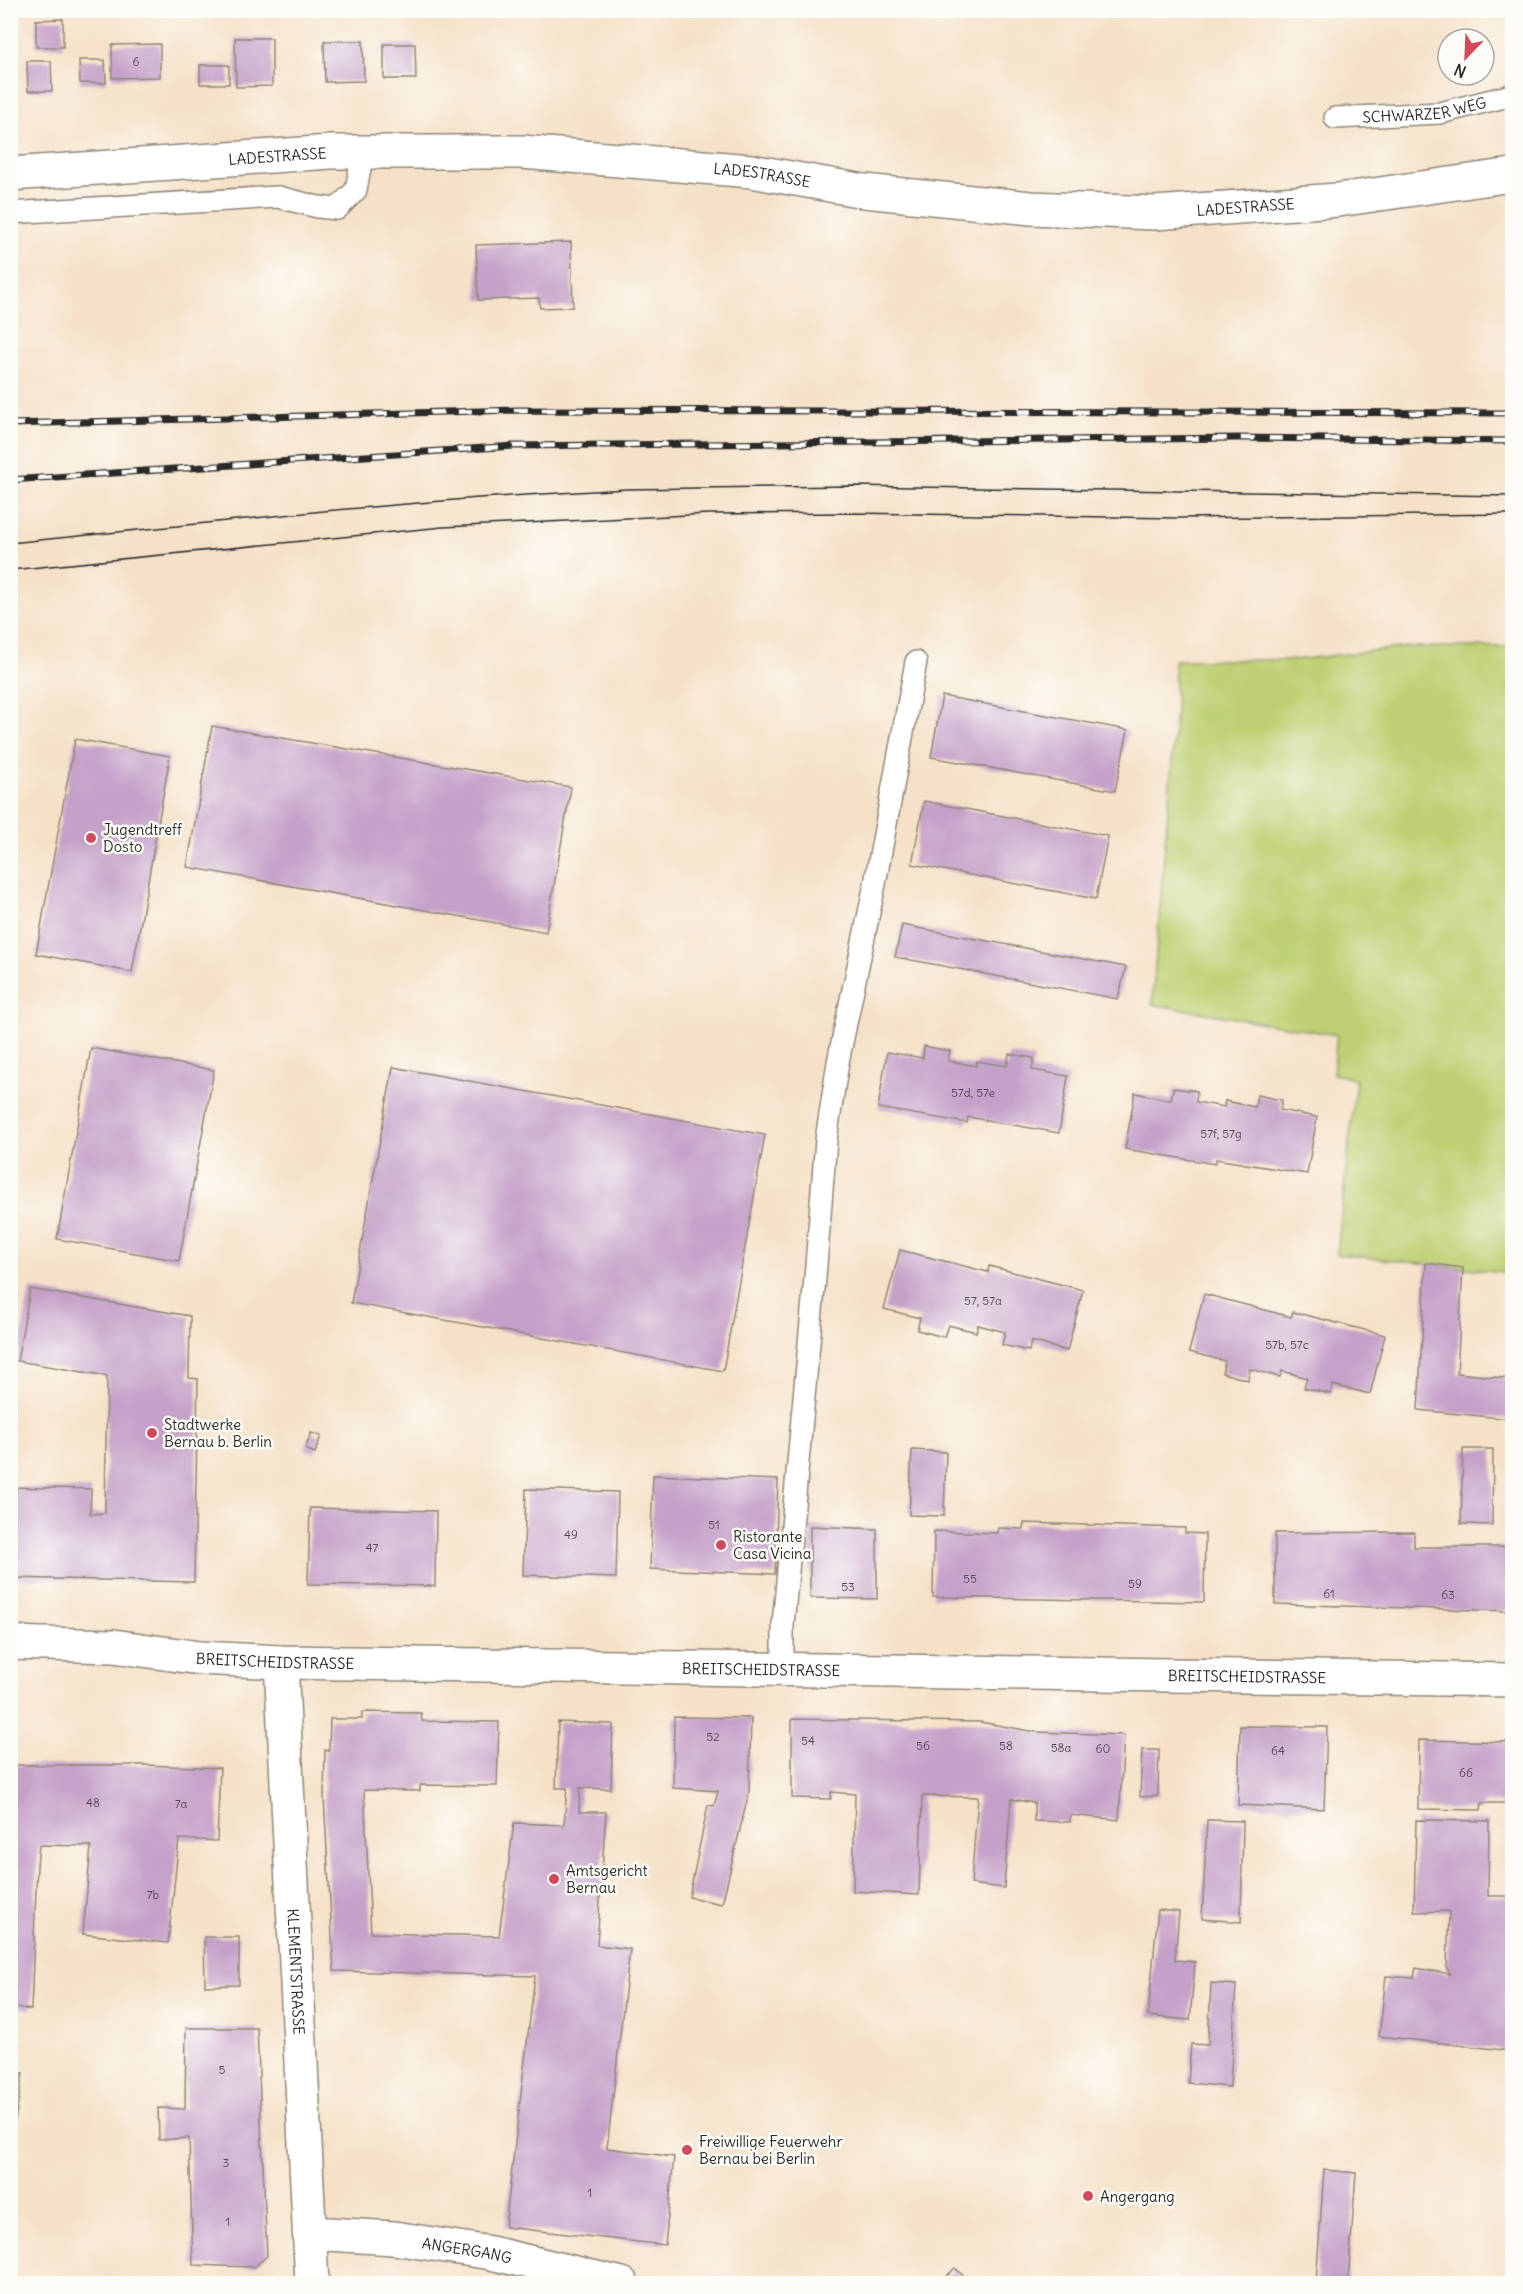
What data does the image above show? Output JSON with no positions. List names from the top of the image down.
{
  "streets": {
    "street": [
      "LADESTRASSE",
      "BREITSCHEIDSTRASSE",
      "KLEMENTSTRASSE",
      "ANGERGANG"
    ],
    "lane": ["SCHWARZER WEG"]
  },
  "crossings": [
    ["BREITSCHEIDSTRASSE", "KLEMENTSTRASSE"],
    ["KLEMENTSTRASSE", "ANGERGANG"]
  ],
  "places": [
    "Jugendtreff Dosto",
    "Stadtwerke Bernau b. Berlin",
    "Ristorante Casa Vicina",
    "Amtsgericht Bernau",
    "Freiwillige Feuerwehr Bernau bei Berlin",
    "Angergang"
  ],
  "house_numbers": [
    "6",
    "57d, 57e",
    "57f, 57g",
    "57, 57a",
    "57b, 57c",
    "51",
    "49",
    "47",
    "55",
    "59",
    "53",
    "61",
    "63",
    "52",
    "54",
    "56",
    "58",
    "58a",
    "60",
    "64",
    "66",
    "48",
    "7a",
    "7b",
    "5",
    "3",
    "1",
    "1"
  ],
  "north": "bottom left"
}
